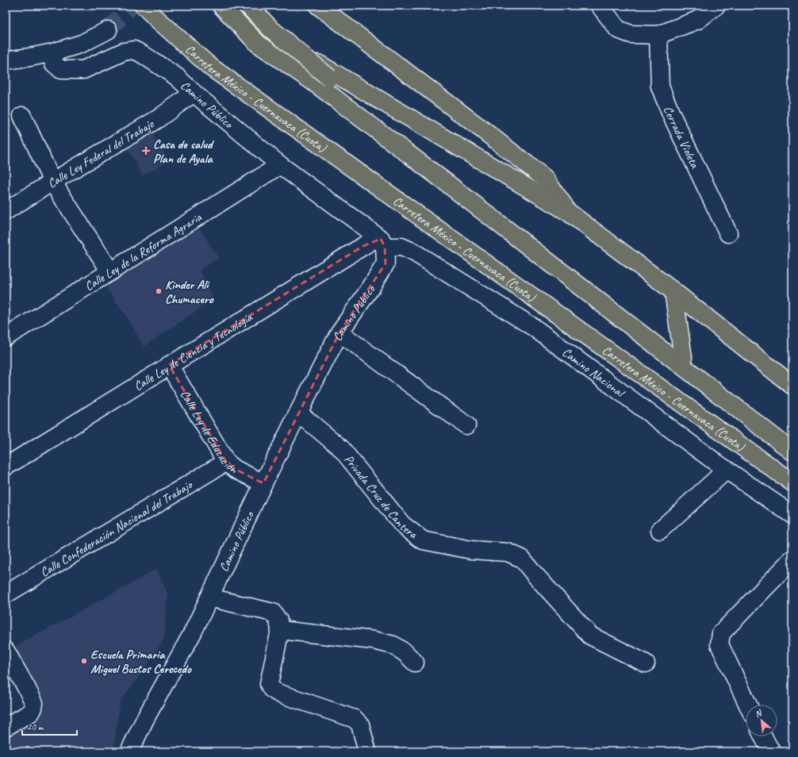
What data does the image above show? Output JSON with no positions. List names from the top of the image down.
{
  "streets": {
    "highway": ["Carretera México - Cuernavaca (Cuota)"],
    "street": [
      "Camino Público",
      "Cerrada Violeta",
      "Calle Ley Federal del Trabajo",
      "Calle Ley de la Reforma Agraria",
      "Calle Ley de Ciencia y Tecnología",
      "Camino Nacional",
      "Calle Ley de Educación",
      "Privada Cruz de Cantera",
      "Calle Confederación Nacional del Trabajo"
    ]
  },
  "crossings": [
    ["Camino Público", "Calle Ley Federal del Trabajo"],
    ["Camino Público", "Calle Ley de la Reforma Agraria"],
    ["Camino Público", "Calle Ley de Ciencia y Tecnología"],
    ["Camino Público", "Camino Nacional"],
    ["Camino Público", "Calle Ley de Educación"],
    ["Camino Público", "Privada Cruz de Cantera"],
    ["Calle Ley de Ciencia y Tecnología", "Camino Nacional"],
    ["Calle Ley de Ciencia y Tecnología", "Calle Ley de Educación"],
    ["Calle Ley de Educación", "Calle Confederación Nacional del Trabajo"]
  ],
  "places": {
    "health": ["Casa de salud Plan de Ayala"],
    "other": ["Kinder Ali Chumacero", "Escuela Primaria Miguel Bustos Cerecedo"]
  },
  "scale_bar": "20 m",
  "north": "top left"
}
